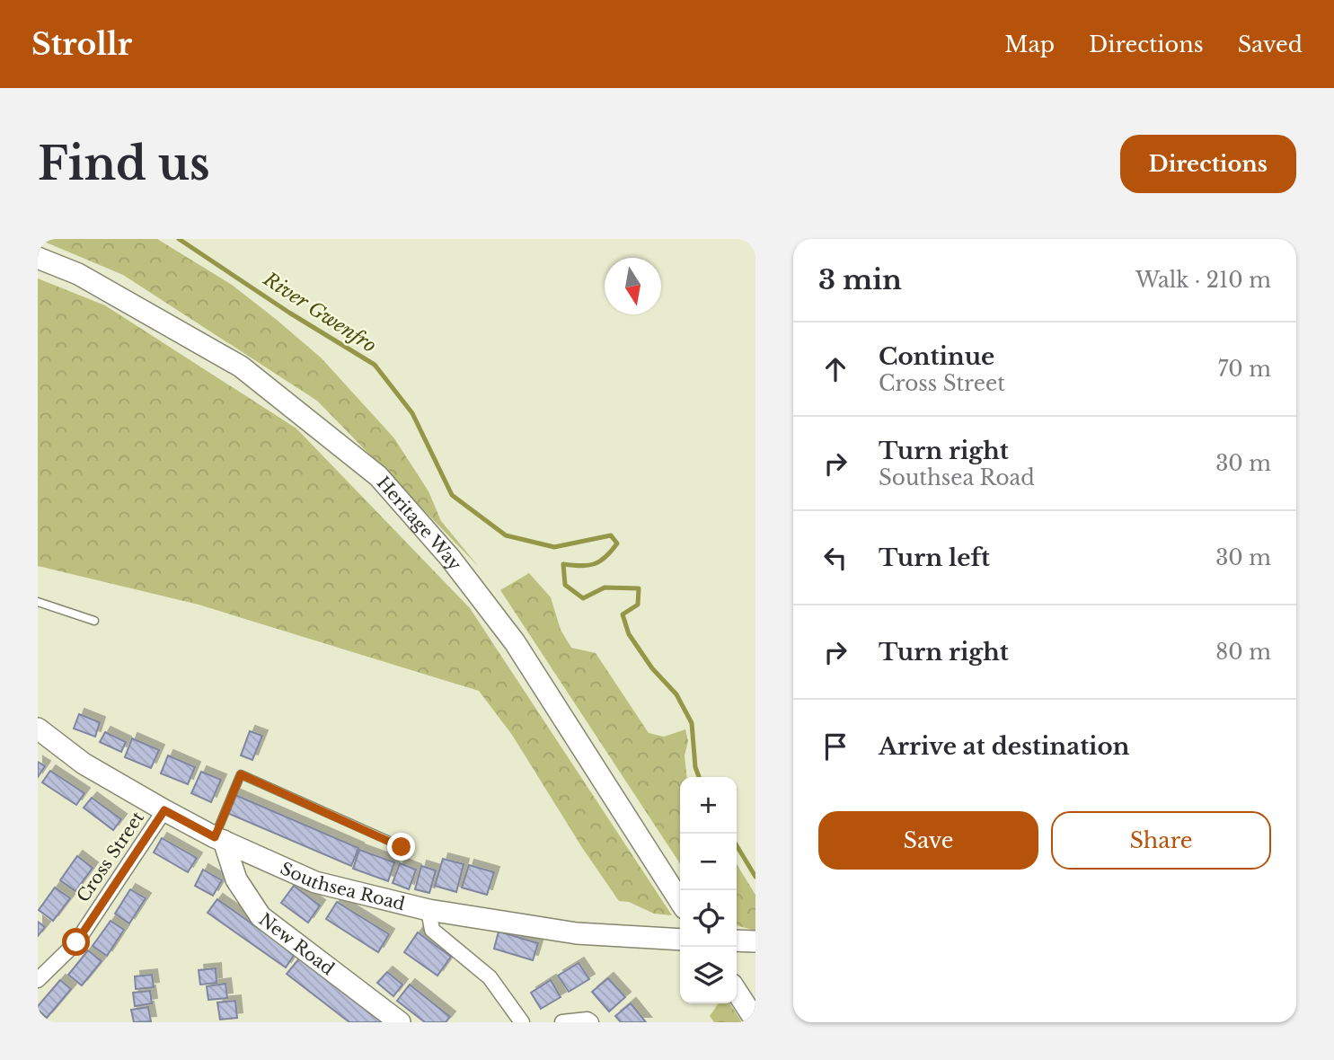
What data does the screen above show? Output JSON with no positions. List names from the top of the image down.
{
  "streets": {
    "street": [
      "Heritage Way",
      "Cross Street",
      "Southsea Road",
      "New Road"
    ]
  },
  "crossings": [
    ["Cross Street", "Southsea Road"],
    ["Southsea Road", "New Road"]
  ],
  "water": ["River Gwenfro"],
  "north": "bottom",
  "page": {
    "header": "Strollr",
    "nav": ["Map", "Directions", "Saved"],
    "buttons": [
      "Directions",
      ["Save", "Share"]
    ],
    "title": "Find us",
    "heading": ["3 min", "Walk · 210 m"],
    "list": [
      ["Continue", "Cross Street", "70 m"],
      ["Turn right", "Southsea Road", "30 m"],
      ["Turn left", "30 m"],
      ["Turn right", "80 m"],
      "Arrive at destination"
    ],
    "map_buttons": ["+", "−"]
  }
}
